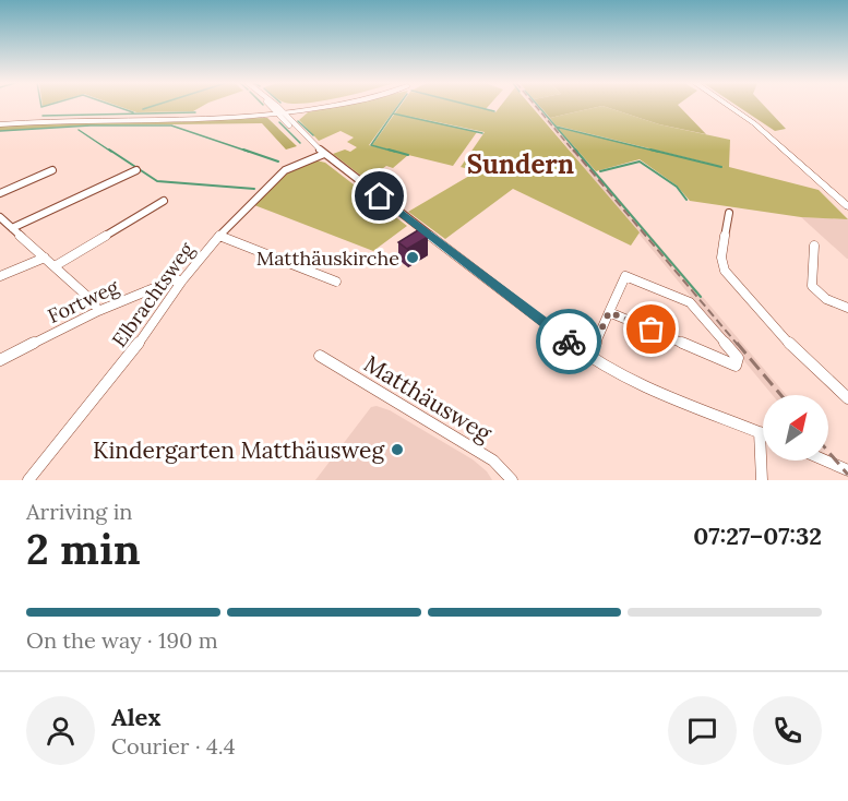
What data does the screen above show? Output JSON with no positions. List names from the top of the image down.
{
  "streets": {
    "street": ["Elbrachtsweg", "Fortweg", "Matthäusweg"]
  },
  "crossings": [
    ["Elbrachtsweg", "Fortweg"]
  ],
  "districts": ["Sundern"],
  "places": ["Matthäuskirche", "Kindergarten Matthäusweg"],
  "north": "top right",
  "page": {
    "heading": ["2 min", "Arriving in", "07:27–07:32"],
    "panel": ["Alex", "Courier · 4.4"],
    "bar": "On the way · 190 m"
  }
}
